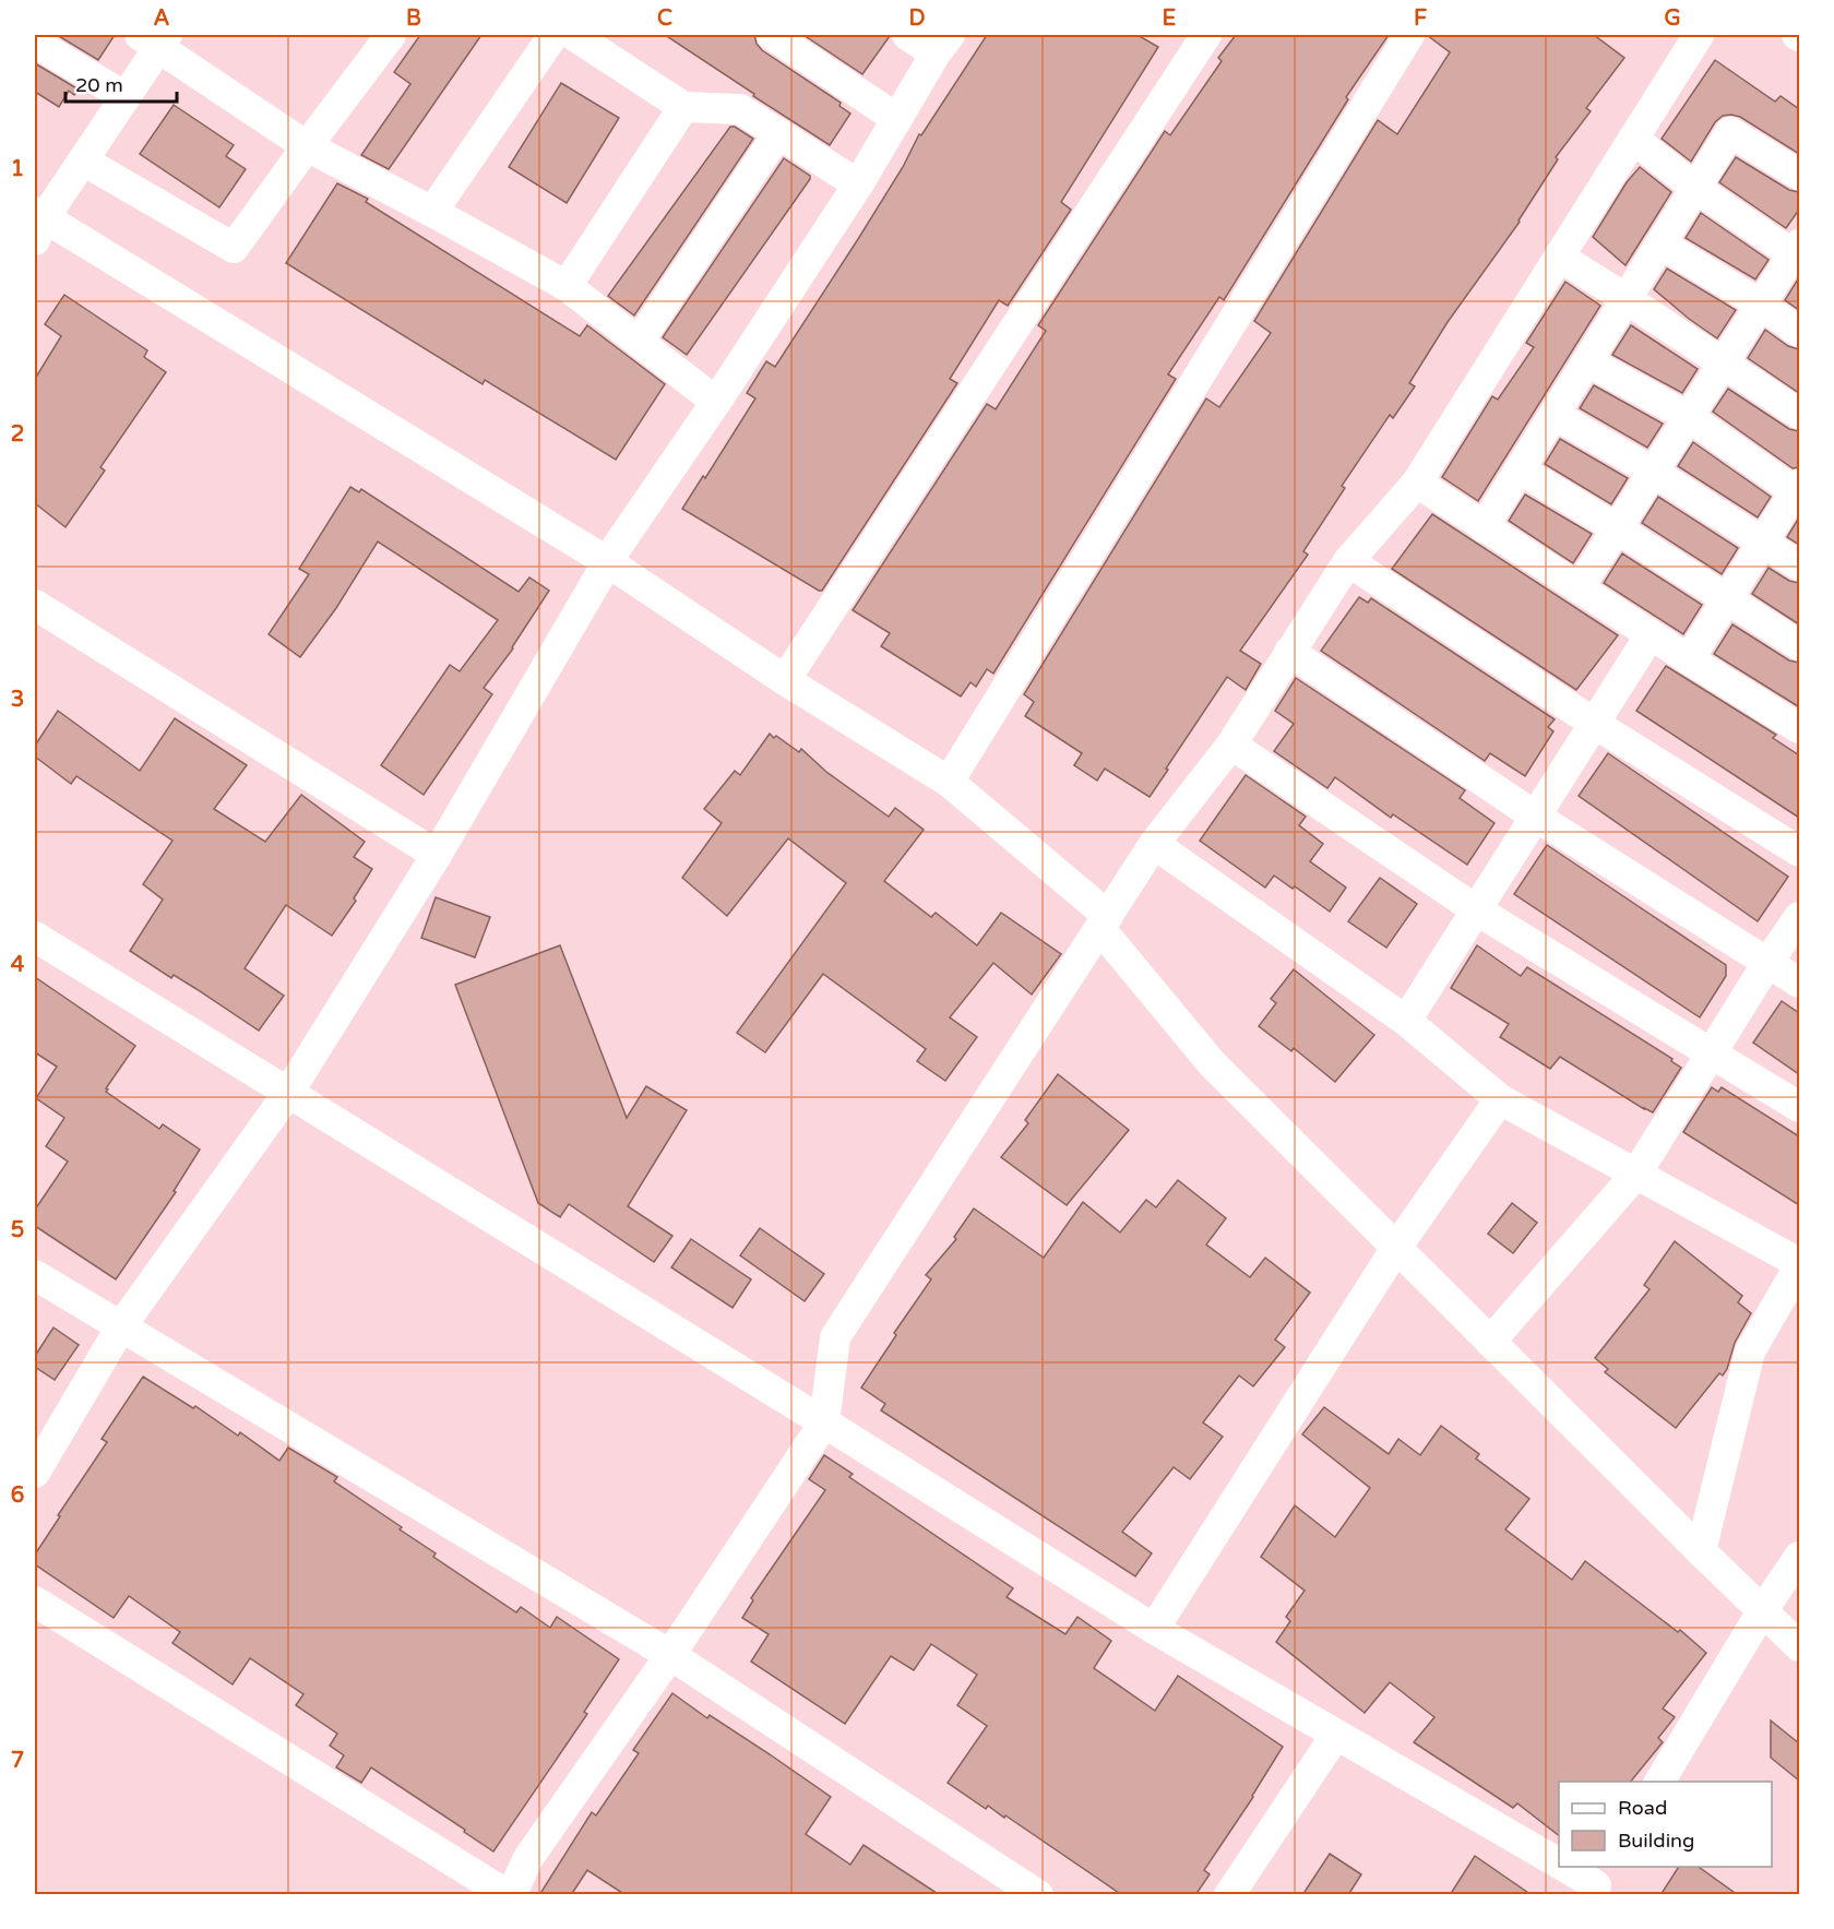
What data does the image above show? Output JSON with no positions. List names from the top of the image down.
{
  "legend": ["Road", "Building"],
  "scale_bar": "20 m",
  "grid": {
    "columns": [
      "A",
      "B",
      "C",
      "D",
      "E",
      "F",
      "G"
    ],
    "rows": [
      "1",
      "2",
      "3",
      "4",
      "5",
      "6",
      "7"
    ]
  }
}
